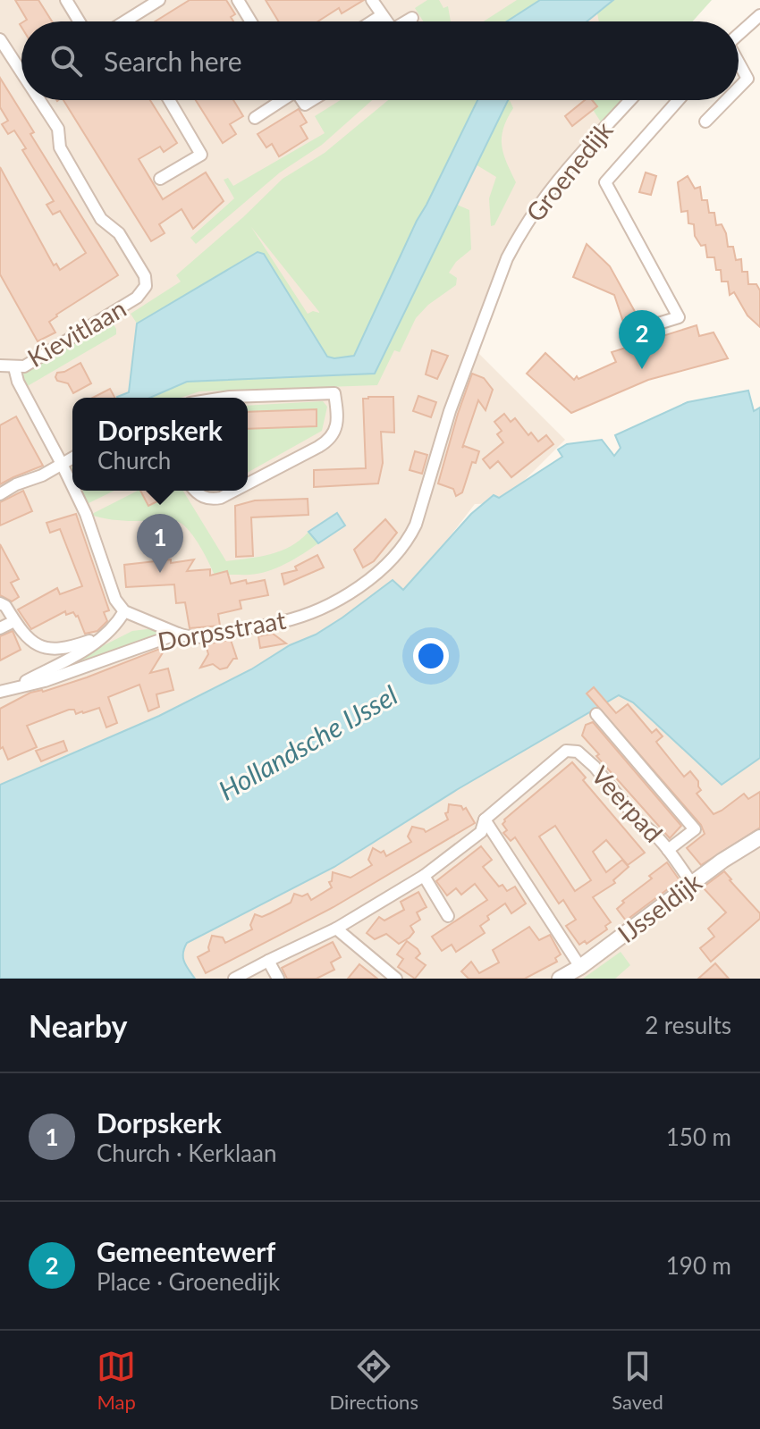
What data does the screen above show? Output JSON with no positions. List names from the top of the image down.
{
  "streets": {
    "street": [
      "Groenedijk",
      "Kievitlaan",
      "Dorpsstraat",
      "Veerpad",
      "IJsseldijk"
    ]
  },
  "crossings": [
    ["Groenedijk", "Dorpsstraat"],
    ["Veerpad", "IJsseldijk"]
  ],
  "water": ["Hollandsche IJssel"],
  "page": {
    "search": "Search here",
    "pins": ["2", "1"],
    "popup": ["Dorpskerk", "Church"],
    "heading": ["Nearby", "2 results"],
    "list": [
      {
        "mark": "1",
        "name": "Dorpskerk",
        "note": "Church · Kerklaan",
        "value": "150 m"
      },
      {
        "mark": "2",
        "name": "Gemeentewerf",
        "note": "Place · Groenedijk",
        "value": "190 m"
      }
    ],
    "nav": ["Map", "Directions", "Saved"]
  }
}
